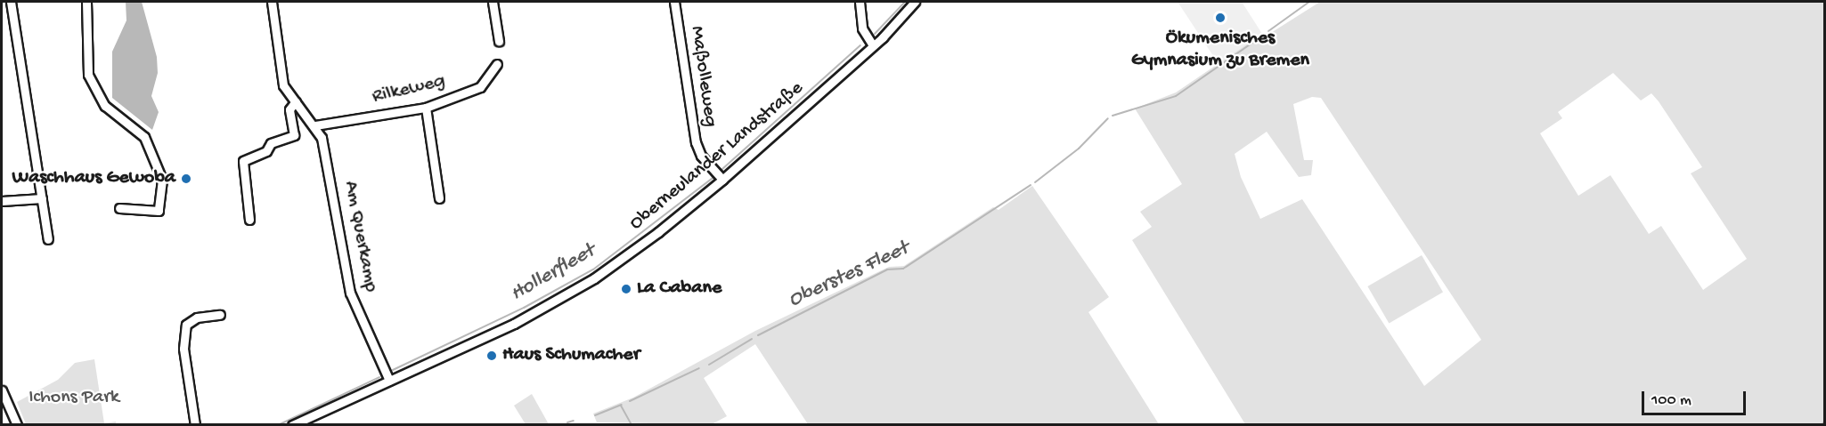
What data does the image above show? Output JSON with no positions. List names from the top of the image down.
{
  "streets": {
    "street": [
      "Maßolleweg",
      "Rilkeweg",
      "Oberneulander Landstraße",
      "Am Querkamp"
    ]
  },
  "crossings": [
    ["Maßolleweg", "Oberneulander Landstraße"],
    ["Rilkeweg", "Am Querkamp"],
    ["Oberneulander Landstraße", "Am Querkamp"]
  ],
  "water": ["Hollerfleet", "Oberstes Fleet"],
  "parks": ["Ichons Park"],
  "places": [
    "Ökumenisches Gymnasium zu Bremen",
    "Waschhaus Gewoba",
    "La Cabane",
    "Haus Schumacher"
  ],
  "scale_bar": "100 m"
}
